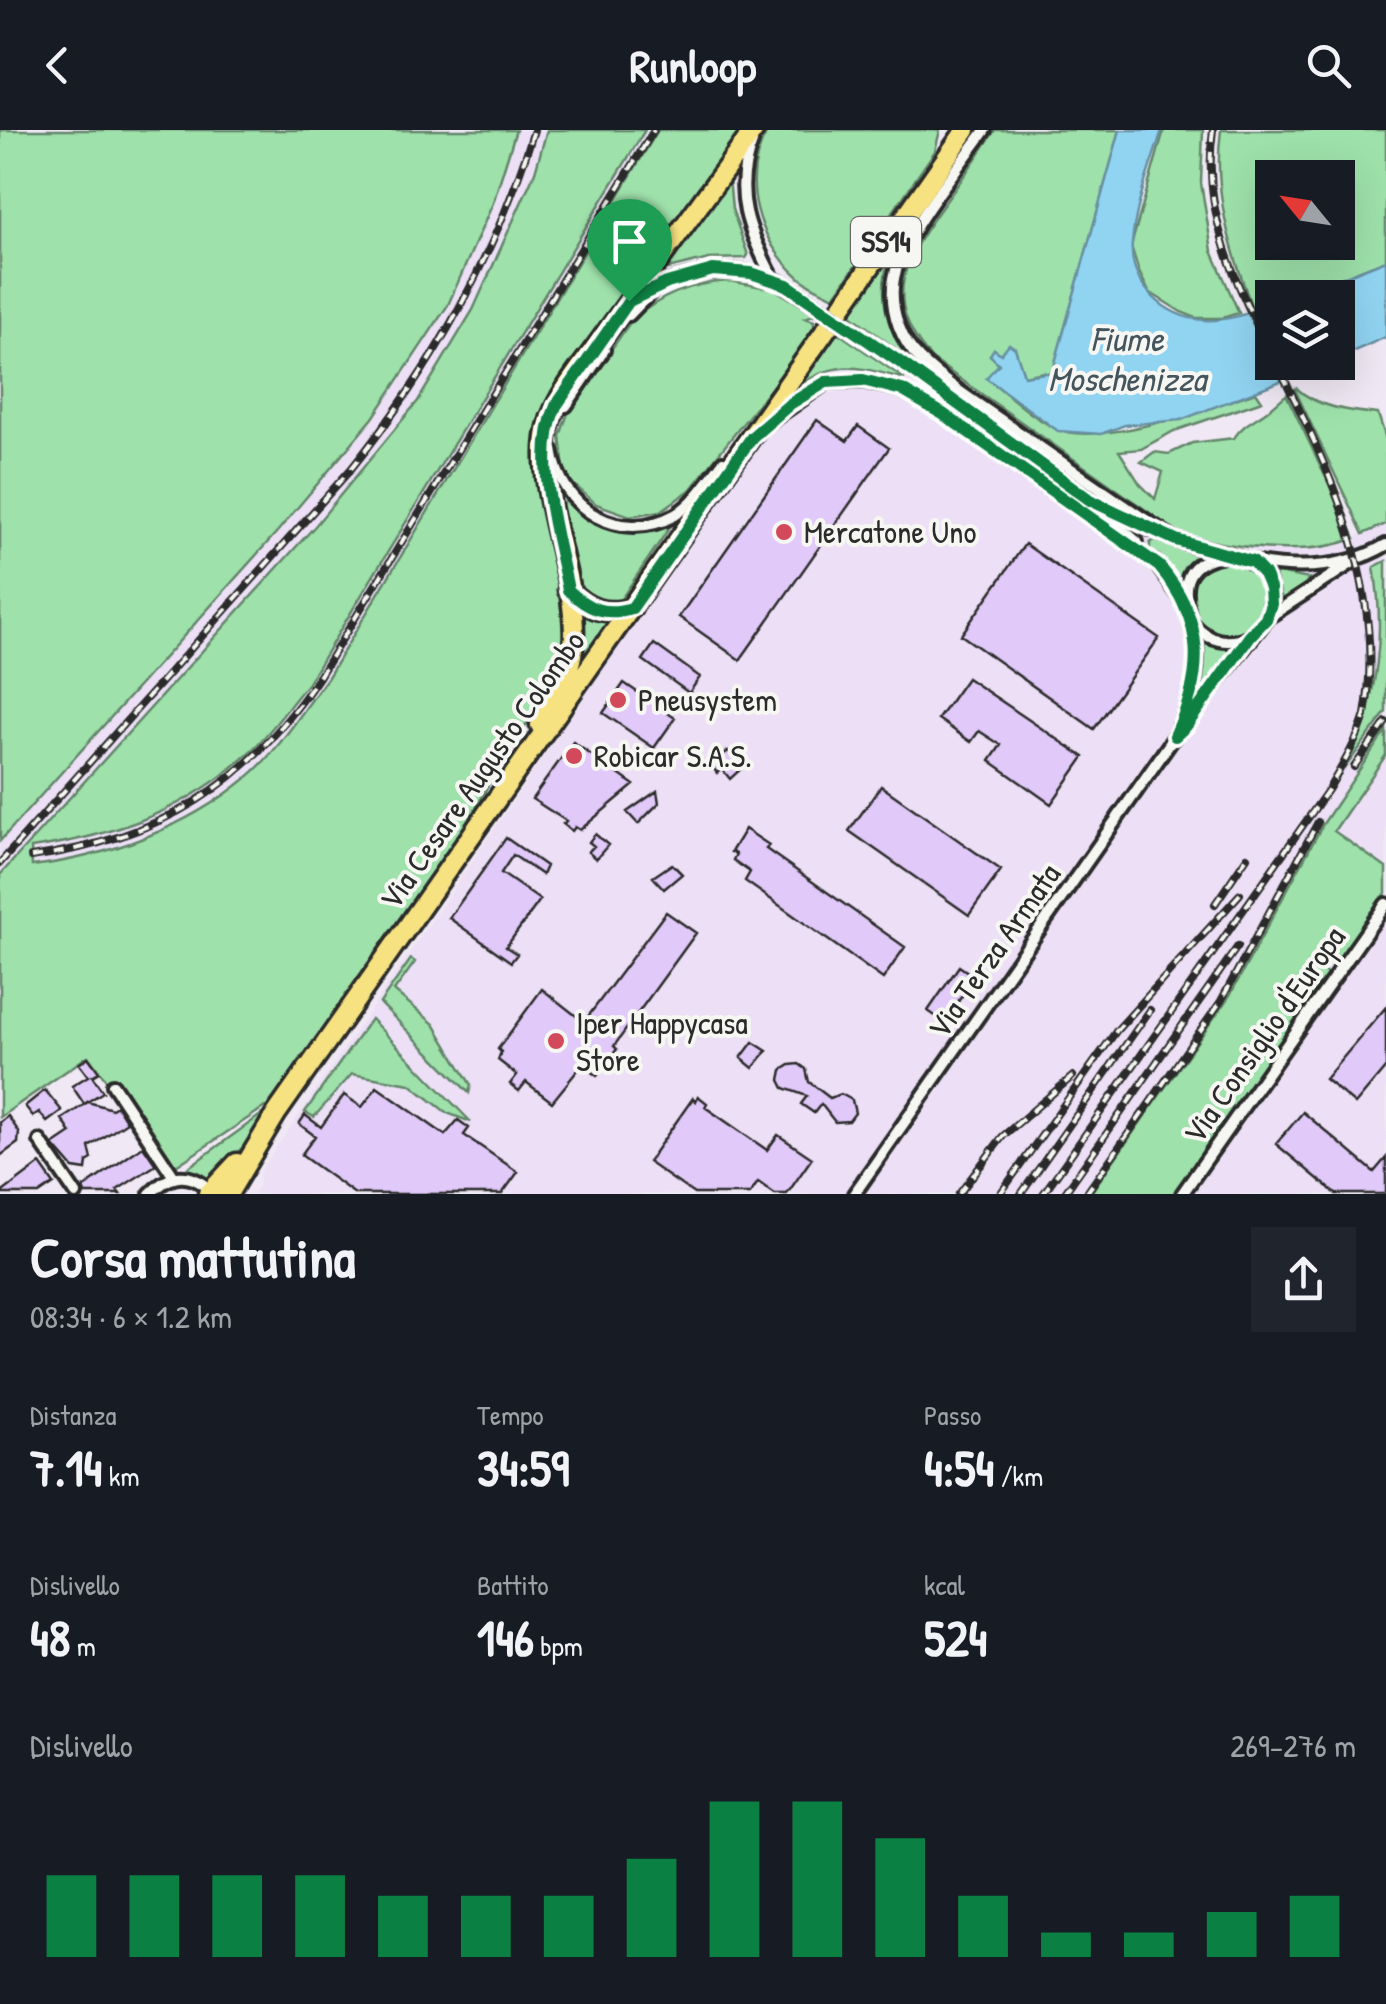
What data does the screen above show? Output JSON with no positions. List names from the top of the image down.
{
  "streets": {
    "main road": ["SS14", "Via Cesare Augusto Colombo"],
    "street": ["Via Terza Armata", "Via Consiglio d'Europa"]
  },
  "crossings": [
    ["Via Cesare Augusto Colombo", "Via Terza Armata"]
  ],
  "water": ["Fiume Moschenizza"],
  "places": [
    "Mercatone Uno",
    "Pneusystem",
    "Robicar S.A.S.",
    "Iper Happycasa Store"
  ],
  "north": "top left",
  "page": {
    "header": "Runloop",
    "heading": ["Corsa mattutina", "08:34 · 6 × 1.2 km"],
    "stats": [
      ["Distanza", "7.14 km"],
      ["Tempo", "34:59"],
      ["Passo", "4:54 /km"],
      ["Dislivello", "48 m"],
      ["Battito", "146 bpm"],
      ["kcal", "524"]
    ],
    "chart": ["Dislivello", "269–276 m"]
  }
}
